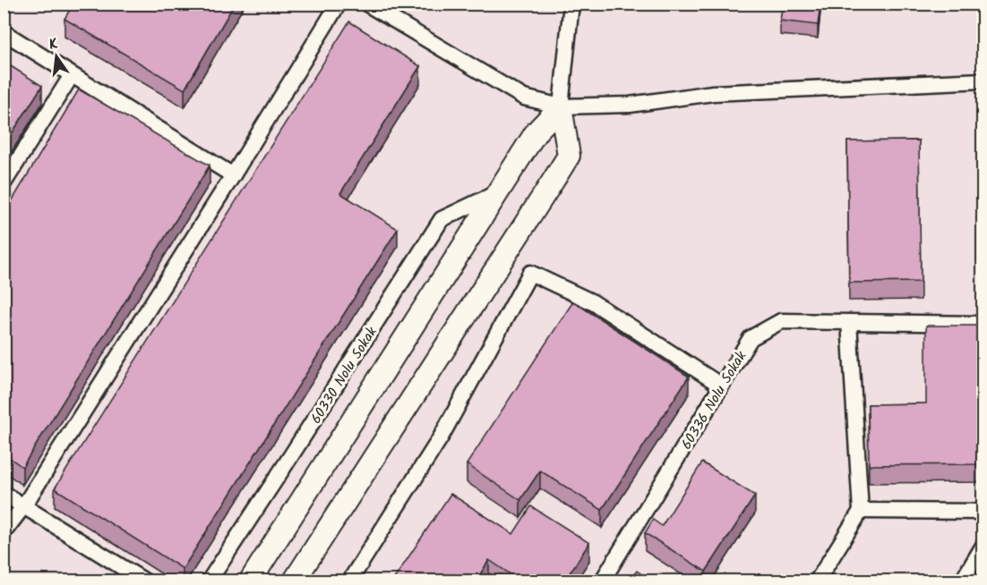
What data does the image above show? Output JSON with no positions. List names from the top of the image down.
{
  "streets": {
    "street": ["60330 Nolu Sokak", "60336 Nolu Sokak"]
  },
  "north": "top"
}
